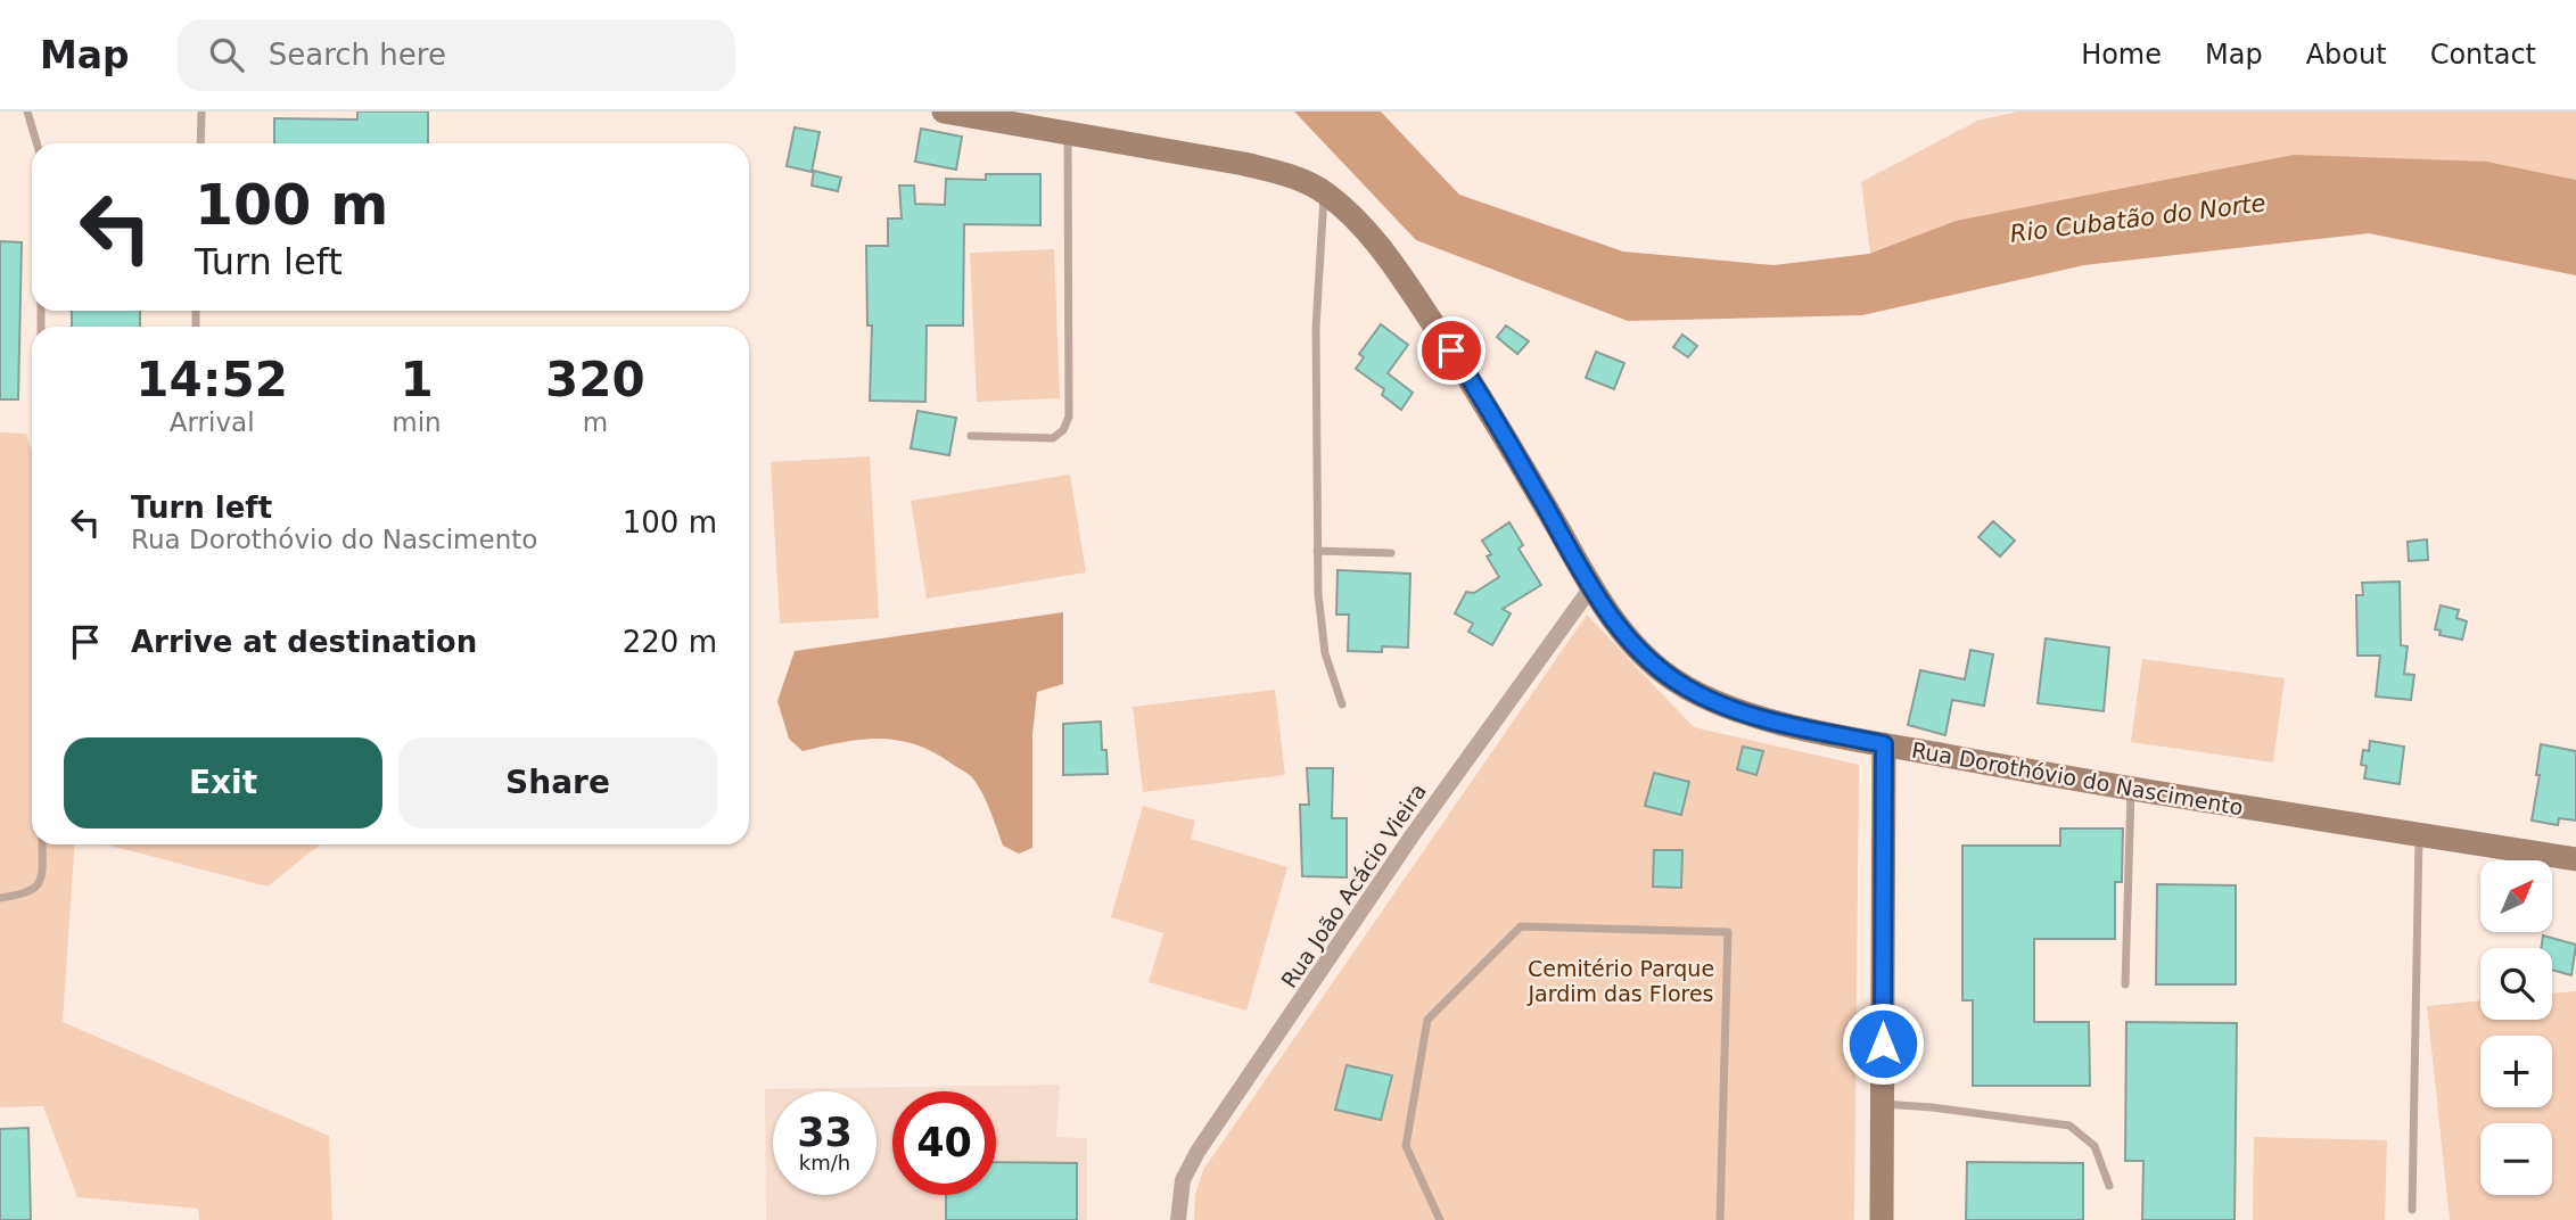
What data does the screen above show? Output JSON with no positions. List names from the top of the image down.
{
  "streets": {
    "street": ["Rua Dorothóvio do Nascimento", "Rua João Acácio Vieira"]
  },
  "crossings": [
    ["Rua Dorothóvio do Nascimento", "Rua João Acácio Vieira"]
  ],
  "water": ["Rio Cubatão do Norte"],
  "parks": ["Cemitério Parque Jardim das Flores"],
  "north": "top right",
  "page": {
    "header": "Map",
    "search": "Search here",
    "nav": [
      "Home",
      "Map",
      "About",
      "Contact"
    ],
    "turn": ["100 m", "Turn left"],
    "eta": [
      "14:52",
      "Arrival",
      "1",
      "min",
      "320",
      "m"
    ],
    "list": [
      {
        "name": "Turn left",
        "note": "Rua Dorothóvio do Nascimento",
        "value": "100 m"
      },
      {
        "name": "Arrive at destination",
        "value": "220 m"
      }
    ],
    "buttons": ["Exit", "Share"],
    "map_buttons": ["+", "−"],
    "speed": "33 km/h",
    "limit": "40"
  }
}
